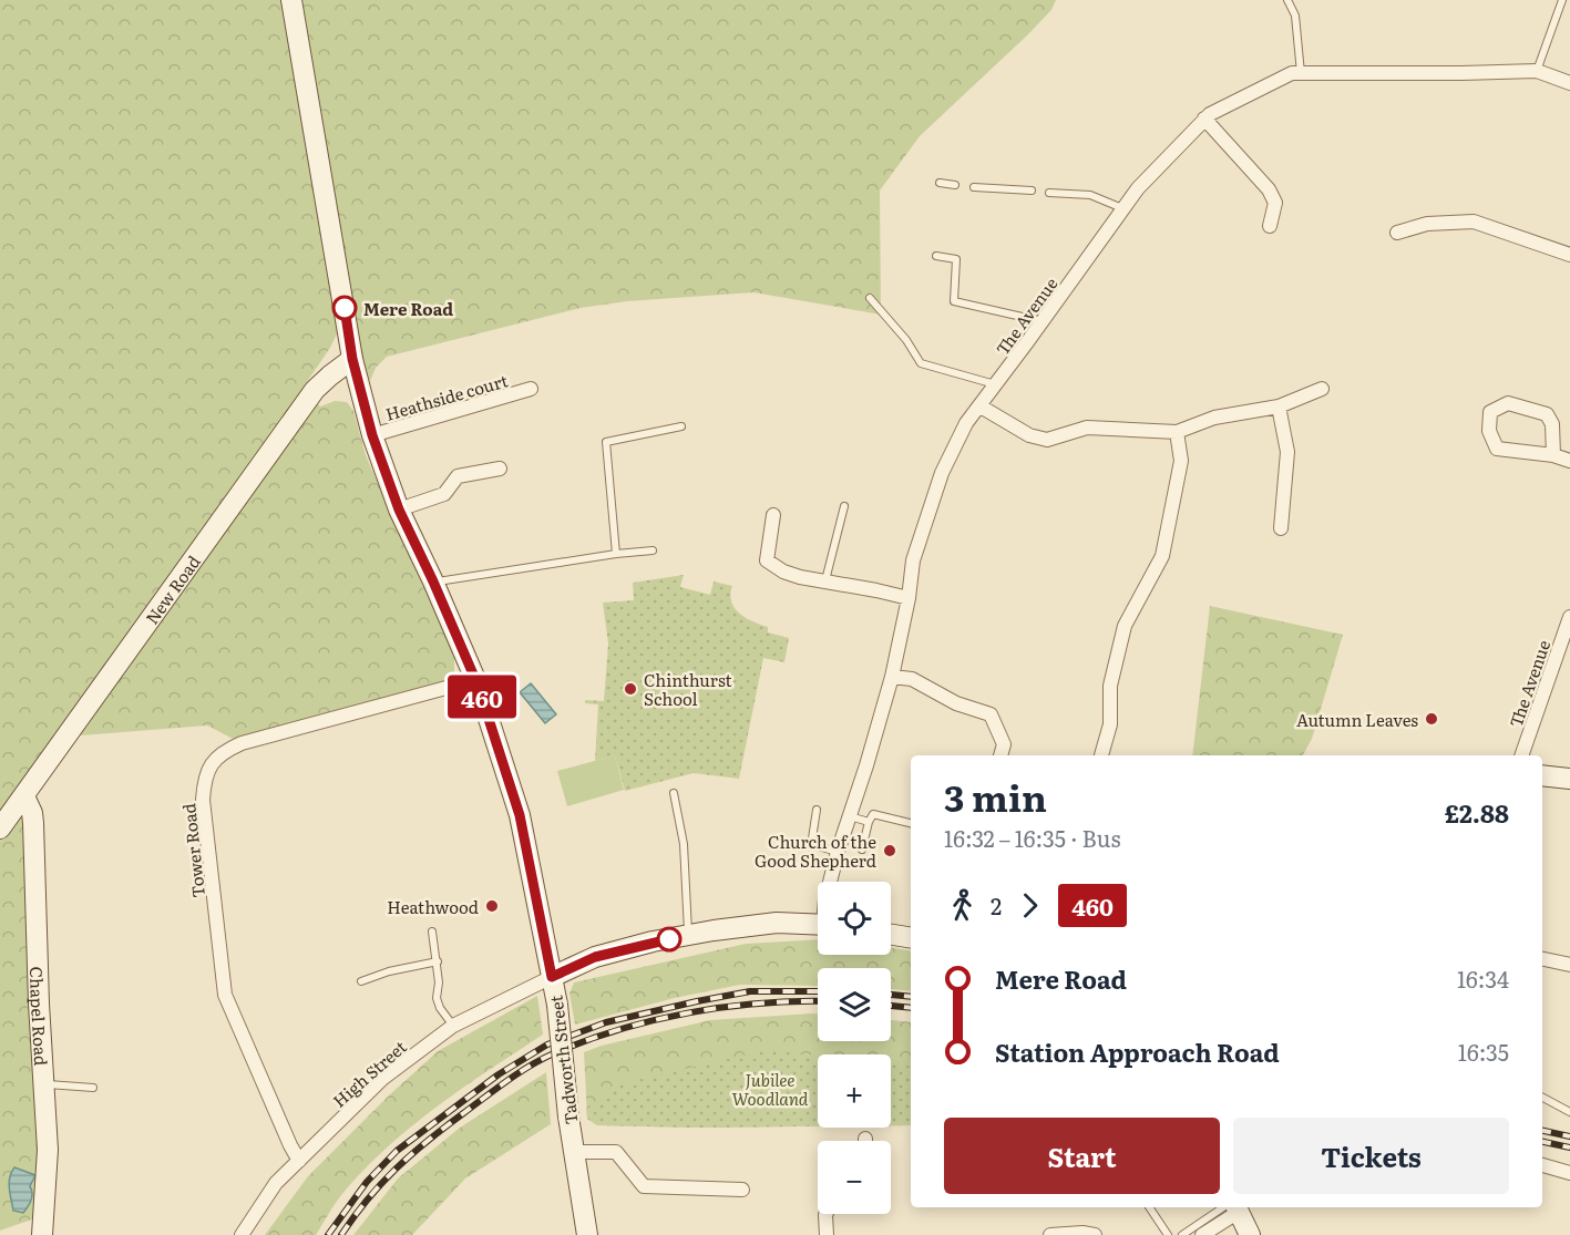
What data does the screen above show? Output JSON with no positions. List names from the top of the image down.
{
  "streets": {
    "main road": ["New Road", "Chapel Road", "Tadworth Street"],
    "street": [
      "The Avenue",
      "Heathside court",
      "Tower Road",
      "High Street"
    ]
  },
  "crossings": [
    ["Heathside court", "Tadworth Street"],
    ["New Road", "Chapel Road"],
    ["New Road", "Tadworth Street"],
    ["Tower Road", "Tadworth Street"],
    ["Tower Road", "High Street"],
    ["Tadworth Street", "High Street"]
  ],
  "parks": ["Jubilee Woodland"],
  "places": [
    "Mere Road",
    "Chinthurst School",
    "Autumn Leaves",
    "Church of the Good Shepherd",
    "Heathwood"
  ],
  "lines": ["bus line 460"],
  "page": {
    "on_map": "460",
    "heading": ["3 min", "16:32 – 16:35 · Bus", "£2.88"],
    "legs": ["2", "460"],
    "map_buttons": ["+", "−"],
    "list": [
      {
        "name": "Mere Road",
        "value": "16:34"
      },
      {
        "name": "Station Approach Road",
        "value": "16:35"
      }
    ],
    "buttons": ["Start", "Tickets"]
  }
}
